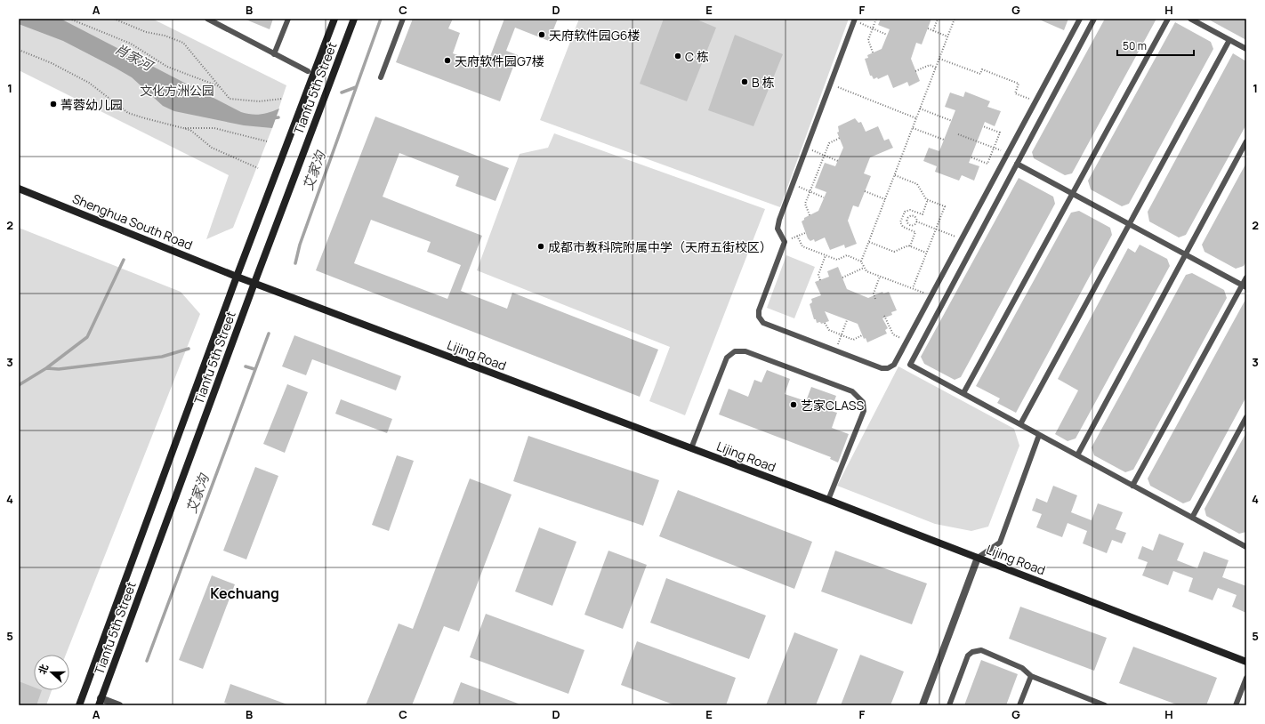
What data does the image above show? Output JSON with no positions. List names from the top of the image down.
{
  "streets": {
    "street": ["Tianfu 5th Street", "Shenghua South Road", "Lijing Road"]
  },
  "crossings": [
    ["Tianfu 5th Street", "Shenghua South Road"],
    ["Tianfu 5th Street", "Lijing Road"],
    ["Shenghua South Road", "Lijing Road"]
  ],
  "districts": ["Kechuang"],
  "water": ["肖家河", "艾家沟"],
  "parks": ["文化方洲公园"],
  "places": [
    "天府软件园G6楼",
    "C 栋",
    "天府软件园G7楼",
    "B 栋",
    "菁蓉幼儿园",
    "成都市教科院附属中学（天府五街校区）",
    "艺家CLASS"
  ],
  "scale_bar": "50 m",
  "north": "left",
  "grid": {
    "columns": [
      "A",
      "B",
      "C",
      "D",
      "E",
      "F",
      "G",
      "H"
    ],
    "rows": [
      "1",
      "2",
      "3",
      "4",
      "5"
    ]
  }
}
